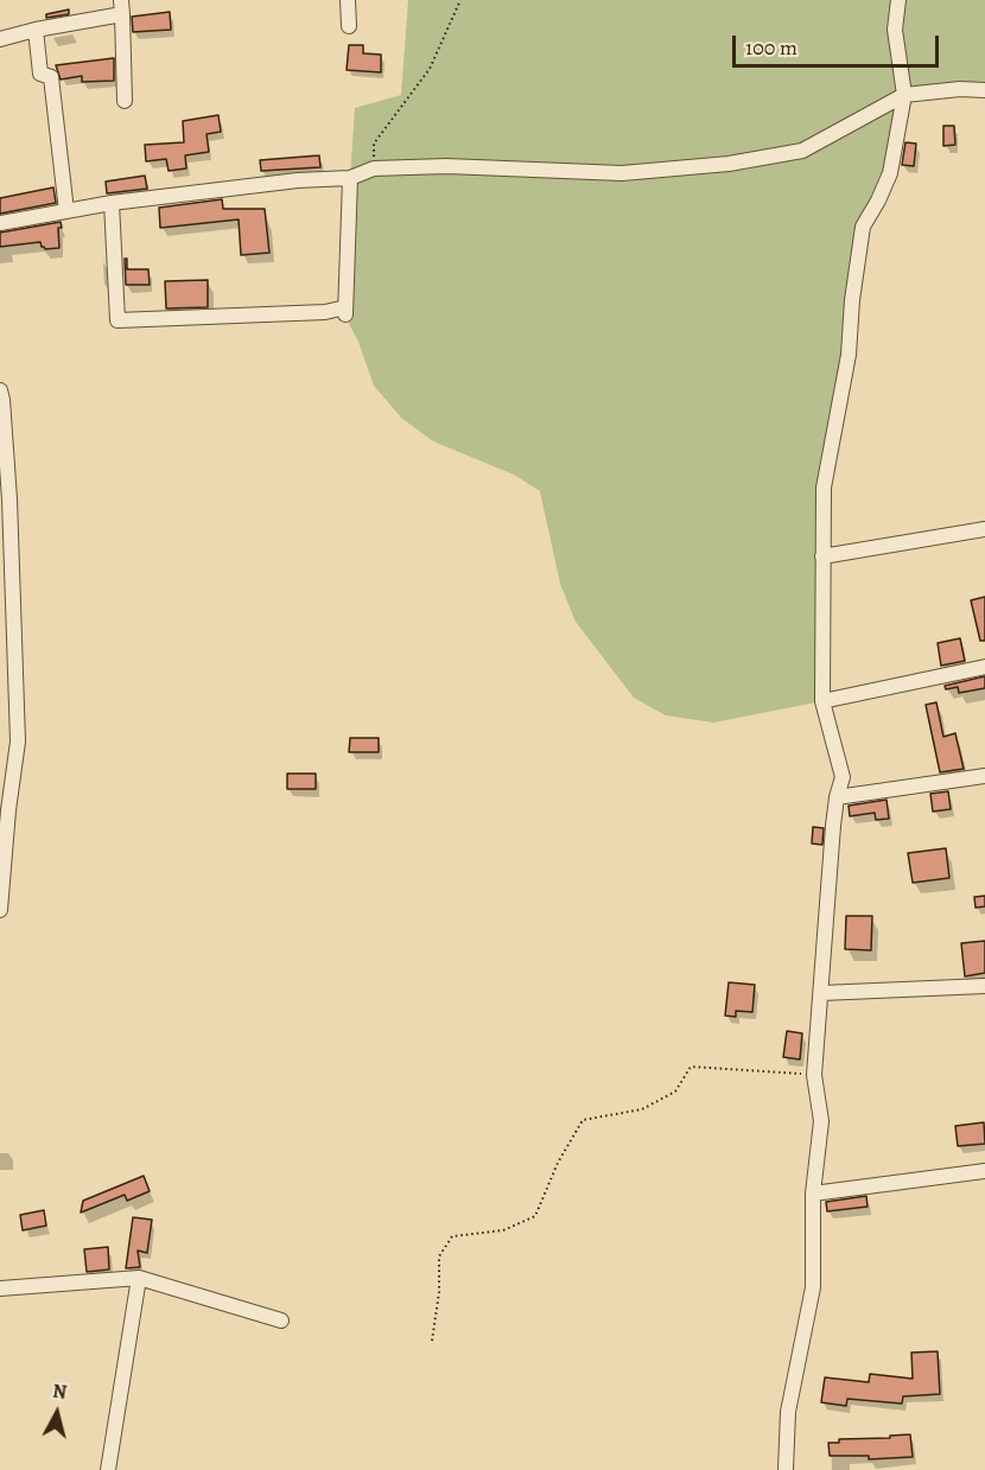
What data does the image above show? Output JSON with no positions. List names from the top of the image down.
{
  "scale_bar": "100 m",
  "north": "top"
}
